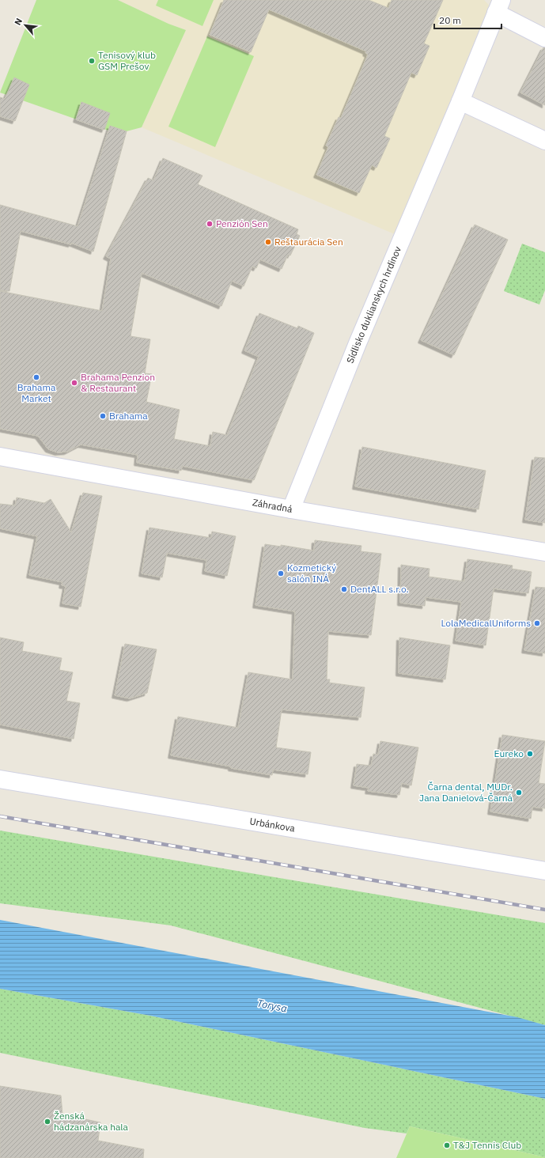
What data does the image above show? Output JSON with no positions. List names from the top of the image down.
{
  "streets": {
    "street": ["Sídlisko duklianskych hrdinov", "Záhradná", "Urbánkova"]
  },
  "crossings": [
    ["Sídlisko duklianskych hrdinov", "Záhradná"]
  ],
  "water": ["Torysa"],
  "places": [
    "Tenisový klub GSM Prešov",
    "Penzión Sen",
    "Reštaurácia Sen",
    "Brahama Market",
    "Brahama Penzion & Restaurant",
    "Brahama",
    "Kozmetický salón INÁ",
    "DentALL s.r.o.",
    "LolaMedicalUniforms",
    "Eureko",
    "Čarna dental, MUDr. Jana Danielová-Čarná",
    "Ženská hádzanárska hala",
    "T&J Tennis Club"
  ],
  "scale_bar": "20 m",
  "north": "top left"
}
